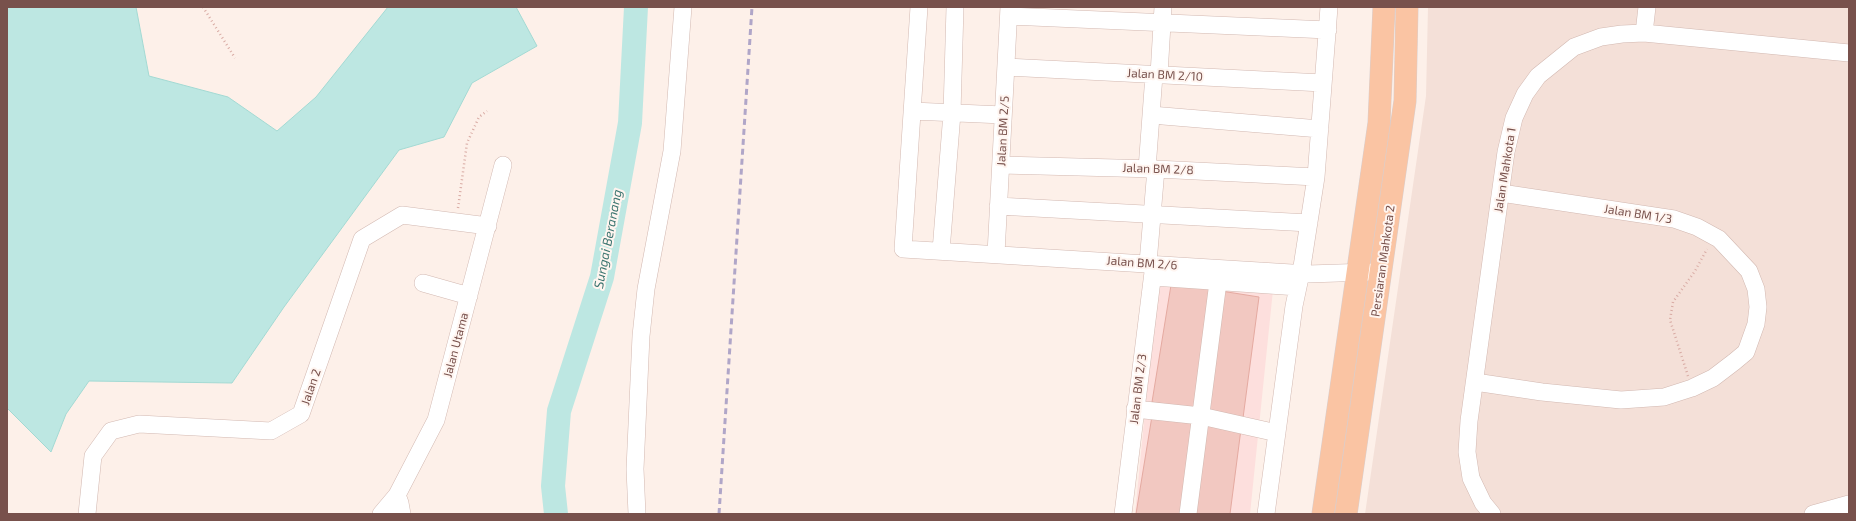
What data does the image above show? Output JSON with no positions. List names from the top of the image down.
{
  "streets": {
    "main road": ["Persiaran Mahkota 2"],
    "street": [
      "Jalan BM 2/10",
      "Jalan BM 2/5",
      "Jalan BM 2/8",
      "Jalan Mahkota 1",
      "Jalan BM 1/3",
      "Jalan BM 2/6",
      "Jalan Utama",
      "Jalan 2",
      "Jalan BM 2/3"
    ]
  },
  "crossings": [
    ["Jalan BM 2/10", "Jalan BM 2/5"],
    ["Jalan BM 2/10", "Jalan BM 2/3"],
    ["Jalan BM 2/5", "Jalan BM 2/8"],
    ["Jalan BM 2/5", "Jalan BM 2/6"],
    ["Jalan BM 2/8", "Jalan BM 2/3"],
    ["Jalan Mahkota 1", "Jalan BM 1/3"],
    ["Persiaran Mahkota 2", "Jalan BM 2/6"],
    ["Jalan BM 2/6", "Jalan BM 2/3"],
    ["Jalan Utama", "Jalan 2"]
  ],
  "water": ["Sungai Beranang"]
}
